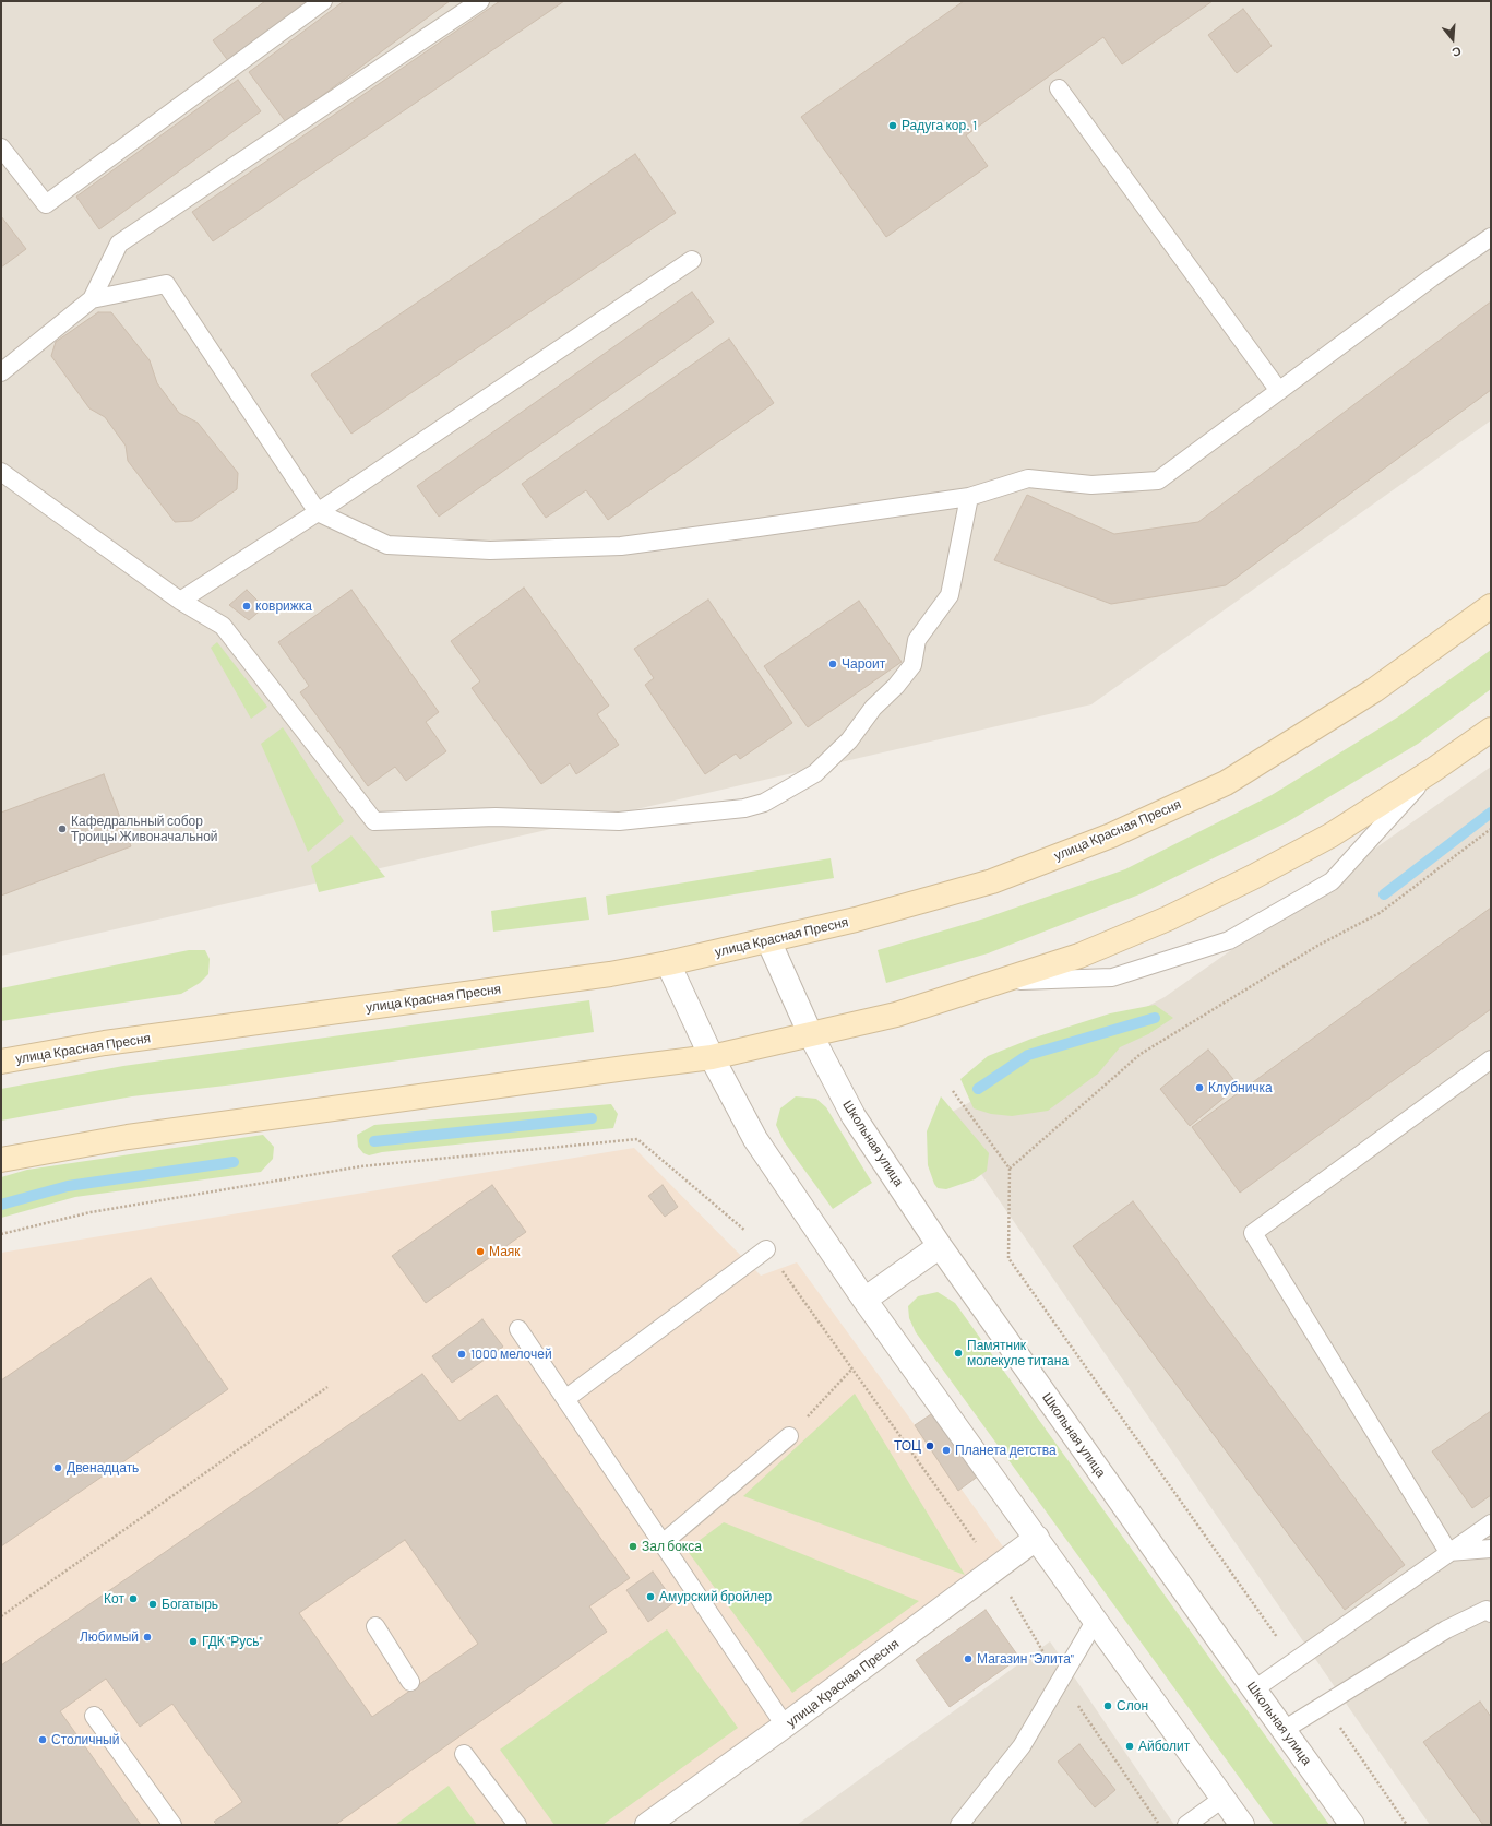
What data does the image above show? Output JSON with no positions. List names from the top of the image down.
{
  "streets": {
    "street": ["улица Красная Пресня", "Школьная улица"]
  },
  "crossings": [
    ["улица Красная Пресня", "Школьная улица"]
  ],
  "places": [
    "Радуга кор. 1",
    "коврижка",
    "Чароит",
    "Кафедральный собор Троицы Живоначальной",
    "Клубничка",
    "Маяк",
    "Памятник молекуле титана",
    "1000 мелочей",
    "ТОЦ",
    "Планета детства",
    "Двенадцать",
    "Зал бокса",
    "Амурский бройлер",
    "Кот",
    "Богатырь",
    "Любимый",
    "ГДК \"Русь\"",
    "Магазин \"Элита\"",
    "Слон",
    "Столичный",
    "Айболит"
  ],
  "north": "bottom"
}
